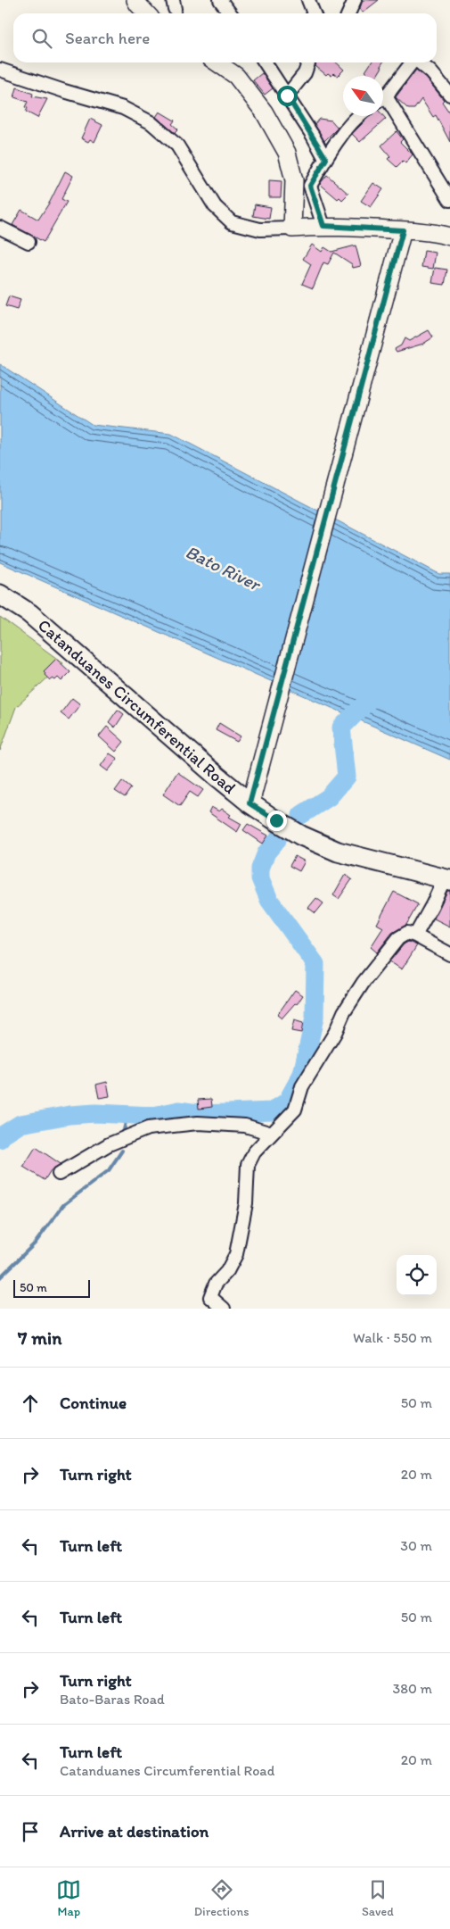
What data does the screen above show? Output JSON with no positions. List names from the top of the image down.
{
  "streets": {
    "main road": ["Catanduanes Circumferential Road"]
  },
  "water": ["Bato River"],
  "scale_bar": "50 m",
  "north": "top left",
  "page": {
    "search": "Search here",
    "scale": "50 m",
    "heading": ["7 min", "Walk · 550 m"],
    "list": [
      ["Continue", "50 m"],
      ["Turn right", "20 m"],
      ["Turn left", "30 m"],
      ["Turn left", "50 m"],
      ["Turn right", "Bato-Baras Road", "380 m"],
      ["Turn left", "Catanduanes Circumferential Road", "20 m"],
      "Arrive at destination"
    ],
    "nav": ["Map", "Directions", "Saved"]
  }
}
